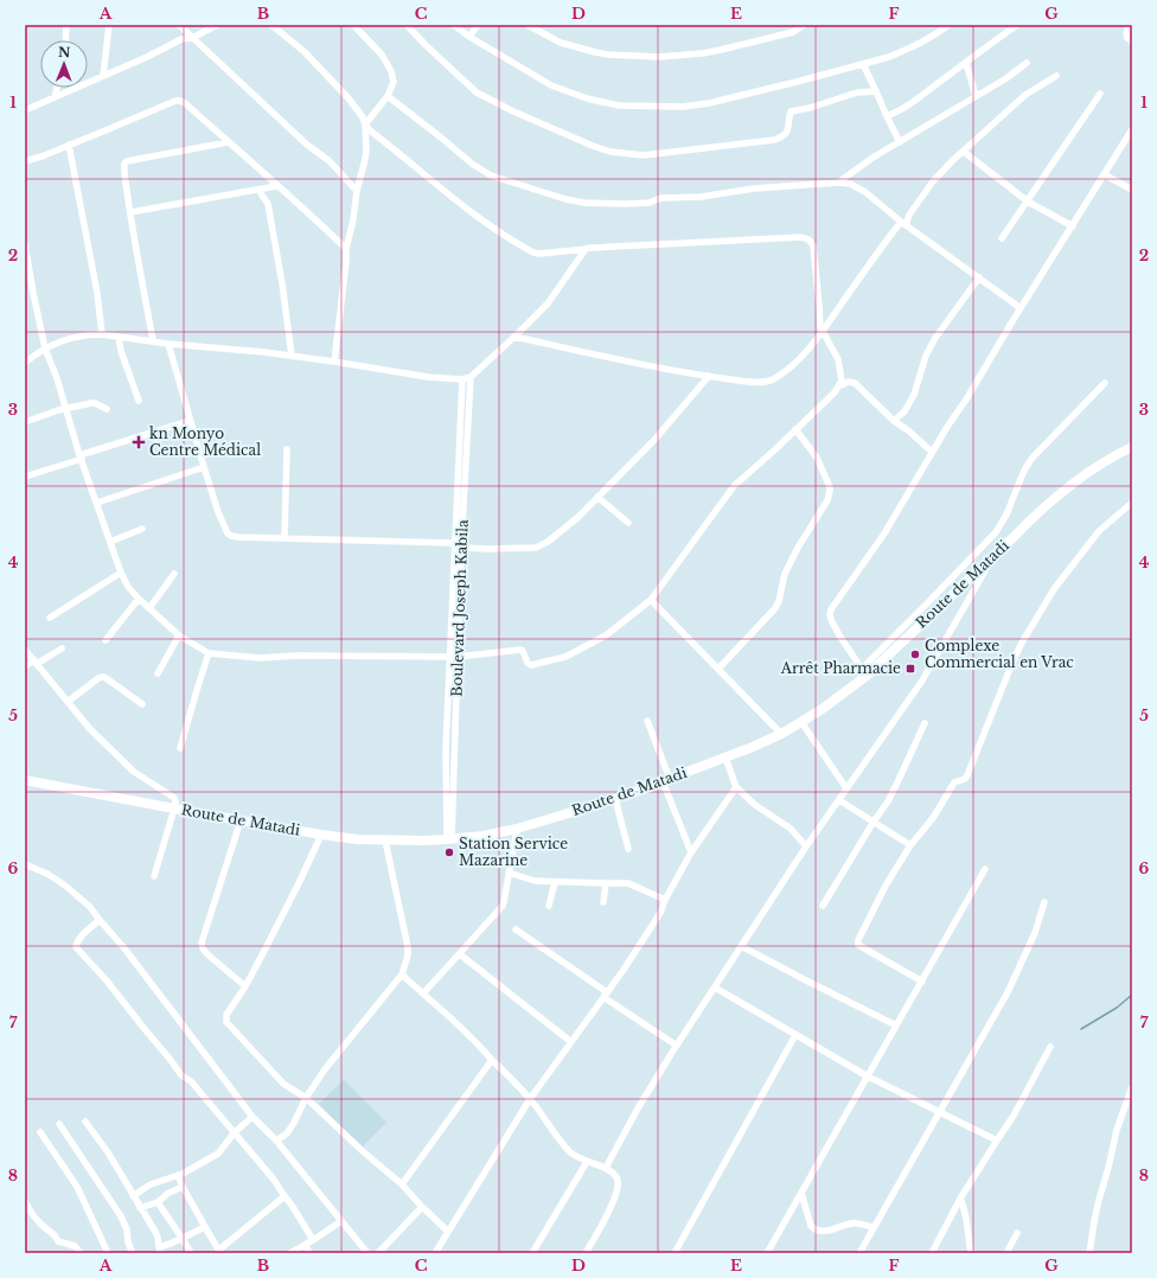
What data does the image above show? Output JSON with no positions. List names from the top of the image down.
{
  "streets": {
    "highway": ["Route de Matadi"],
    "street": ["Boulevard Joseph Kabila"]
  },
  "crossings": [
    ["Route de Matadi", "Boulevard Joseph Kabila"]
  ],
  "places": {
    "health": ["kn Monyo Centre Médical"],
    "other": ["Complexe Commercial en Vrac", "Station Service Mazarine"],
    "transit": ["Arrêt Pharmacie"]
  },
  "north": "top",
  "grid": {
    "columns": [
      "A",
      "B",
      "C",
      "D",
      "E",
      "F",
      "G"
    ],
    "rows": [
      "1",
      "2",
      "3",
      "4",
      "5",
      "6",
      "7",
      "8"
    ]
  }
}
